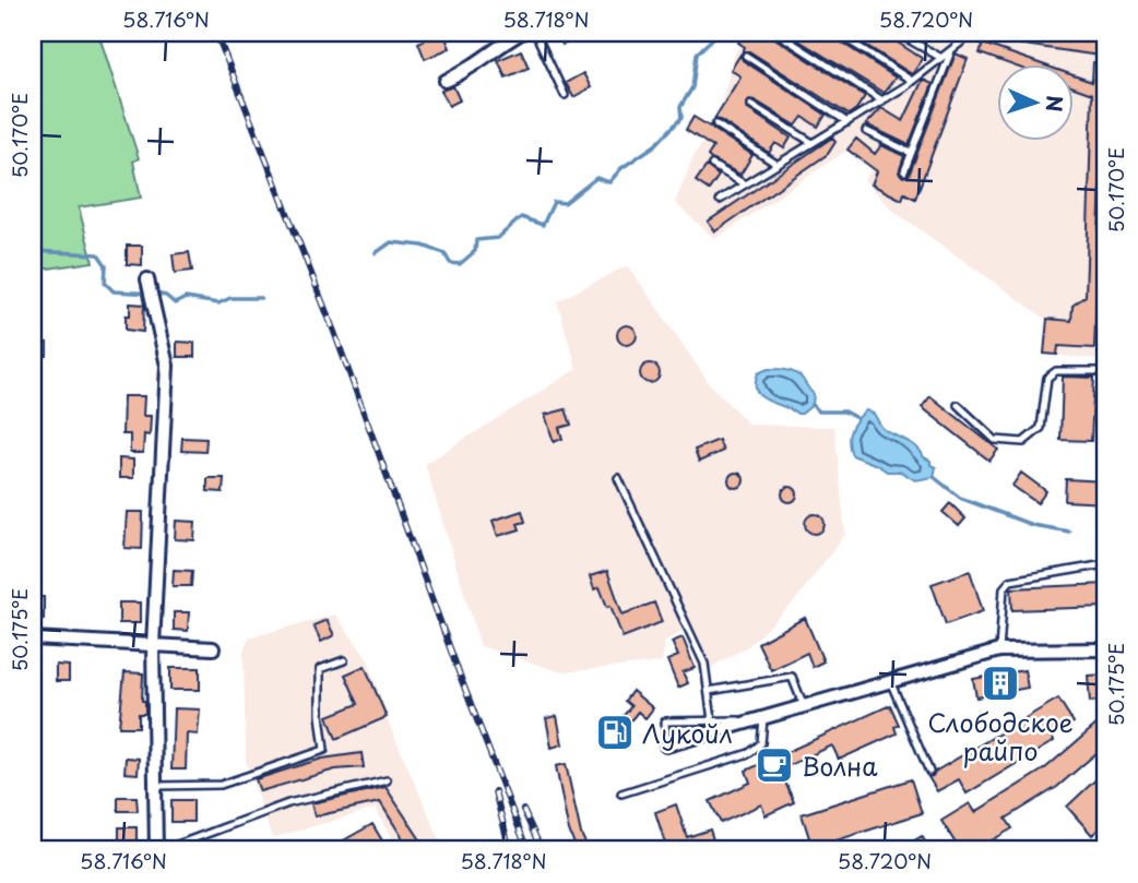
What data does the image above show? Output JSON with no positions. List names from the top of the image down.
{
  "places": {
    "building": ["Слободское райпо"],
    "fuel station": ["Лукойл"],
    "cafe": ["Волна"]
  },
  "north": "right",
  "coordinates": [
    "58.716°N",
    "58.718°N",
    "58.720°N",
    "50.170°E",
    "50.175°E"
  ]
}
